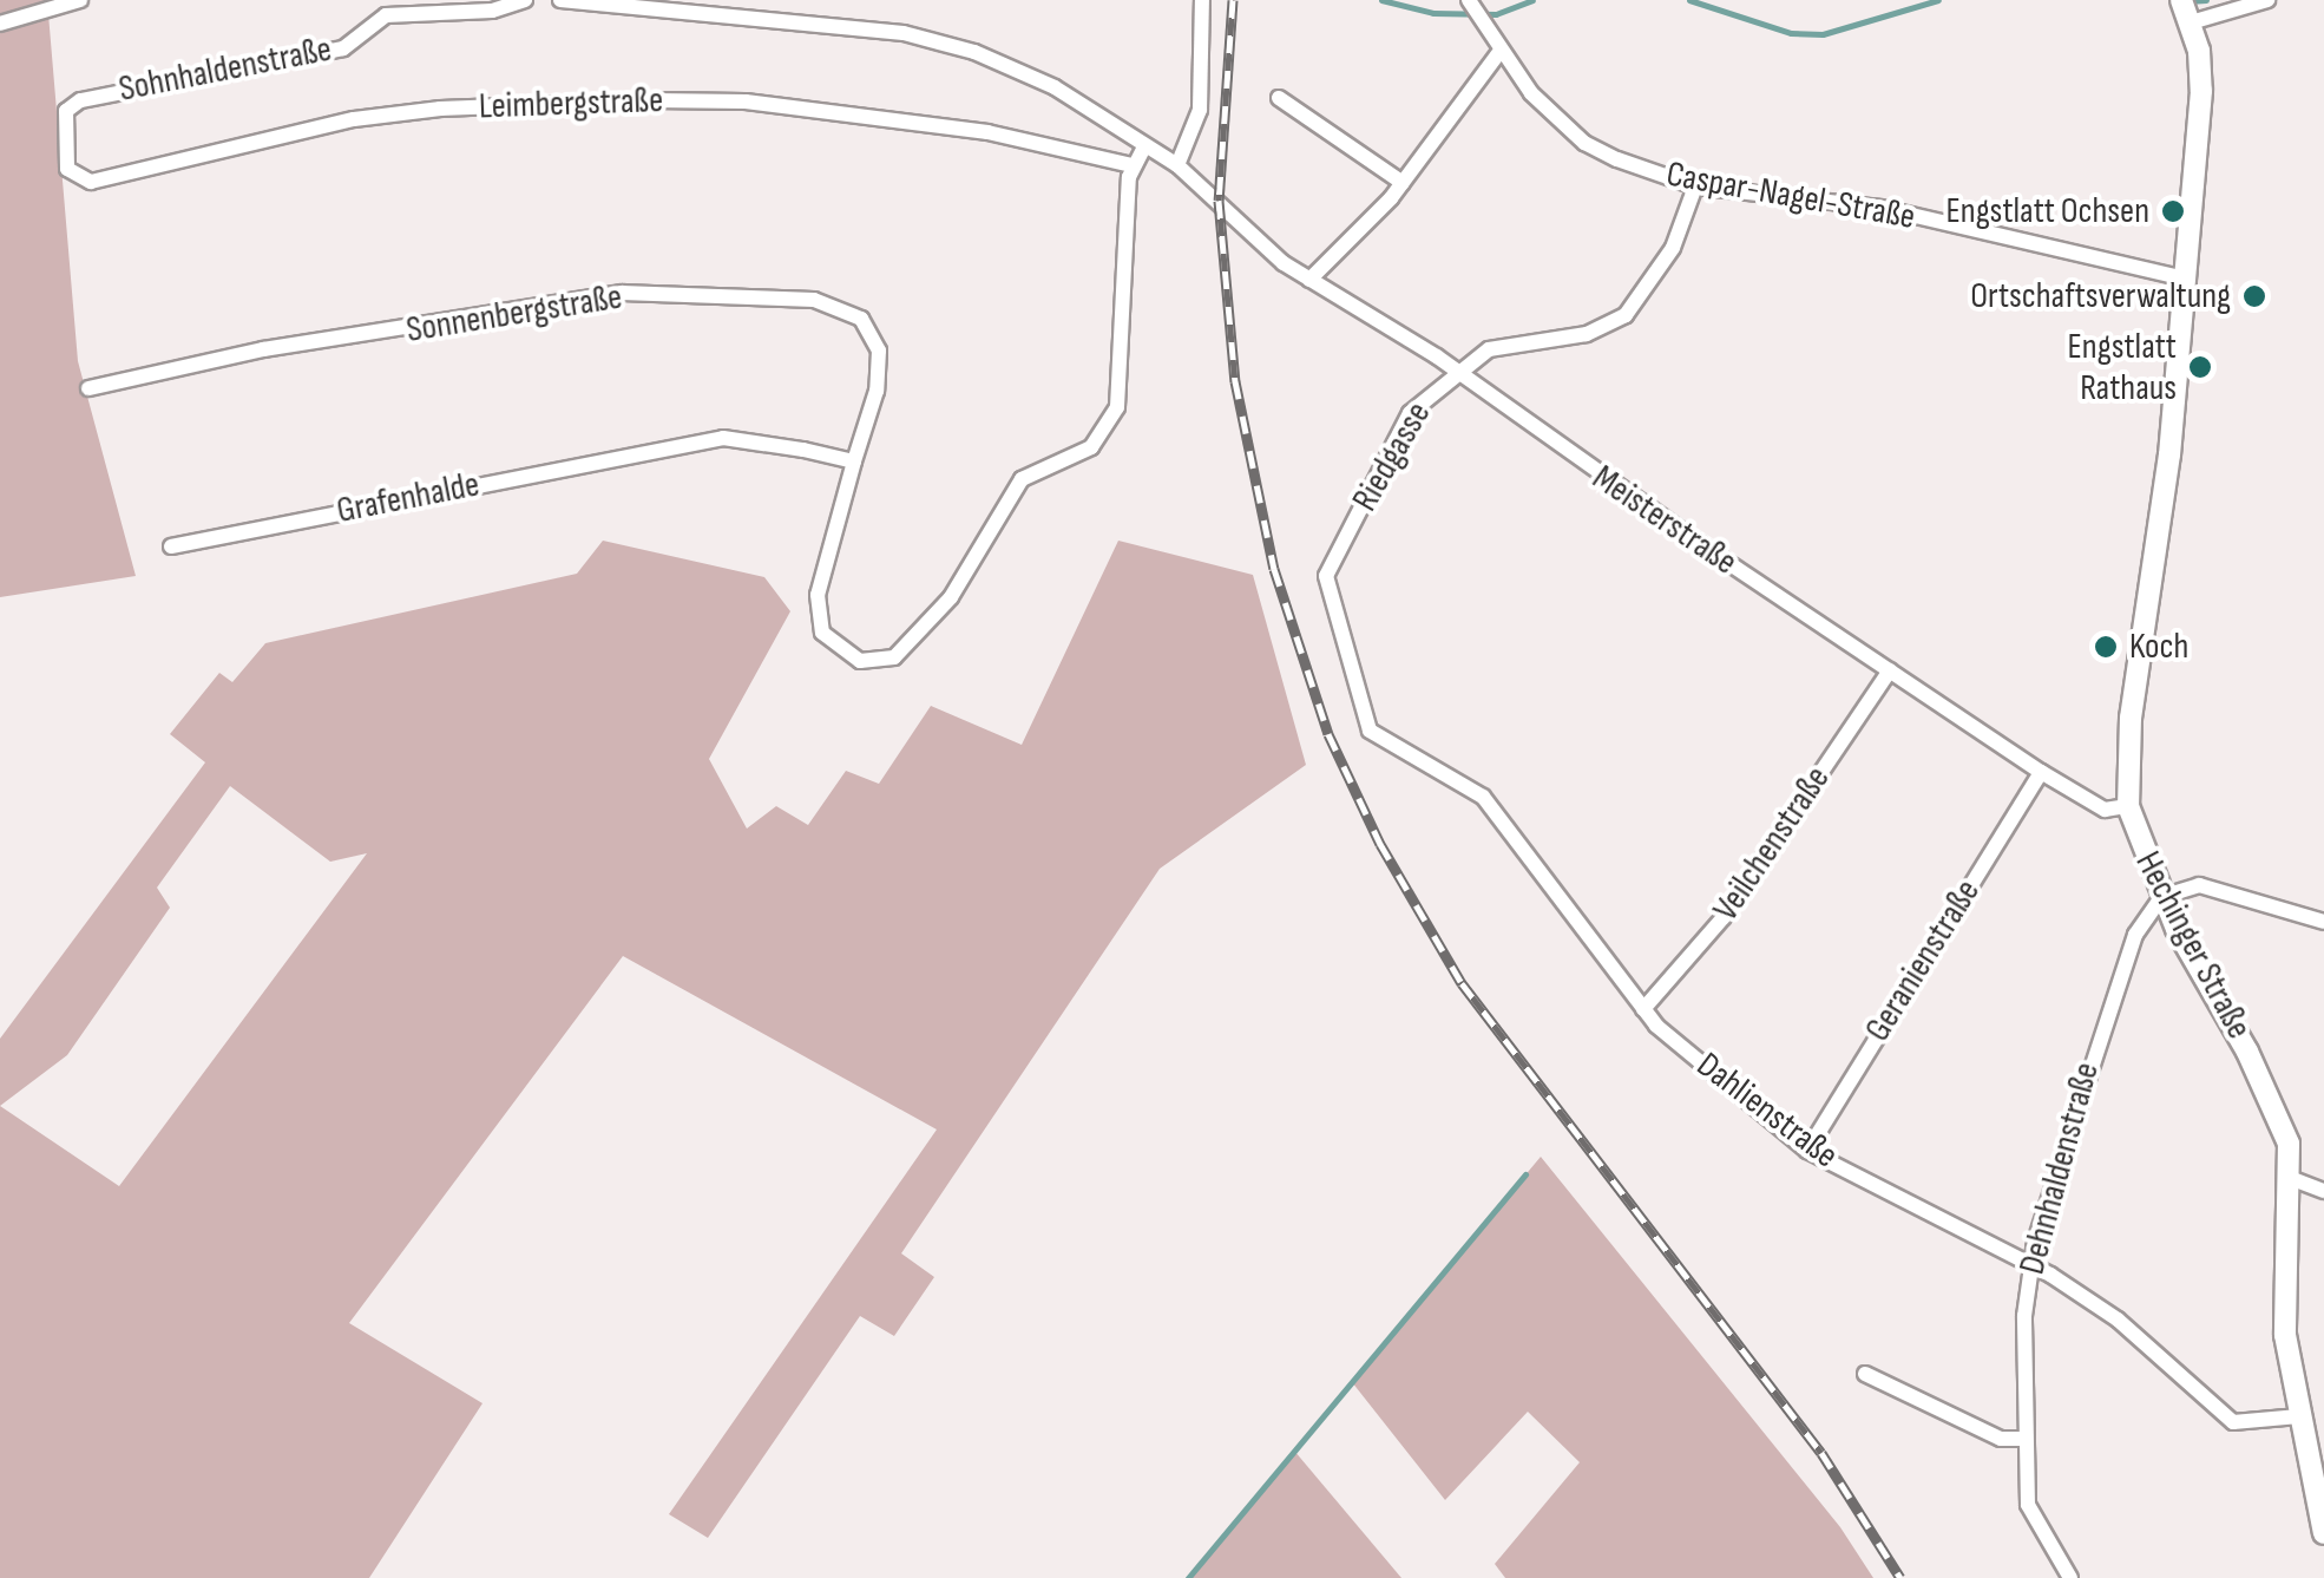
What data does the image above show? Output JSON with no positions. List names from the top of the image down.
{
  "streets": {
    "street": [
      "Sohnhaldenstraße",
      "Leimbergstraße",
      "Caspar-Nagel-Straße",
      "Sonnenbergstraße",
      "Riedgasse",
      "Grafenhalde",
      "Meisterstraße",
      "Veilchenstraße",
      "Hechinger Straße",
      "Geranienstraße",
      "Dahlienstraße",
      "Dehnhaldenstraße"
    ]
  },
  "crossings": [
    ["Sohnhaldenstraße", "Leimbergstraße"],
    ["Leimbergstraße", "Sonnenbergstraße"],
    ["Caspar-Nagel-Straße", "Riedgasse"],
    ["Caspar-Nagel-Straße", "Hechinger Straße"],
    ["Sonnenbergstraße", "Grafenhalde"],
    ["Sonnenbergstraße", "Meisterstraße"],
    ["Riedgasse", "Meisterstraße"],
    ["Riedgasse", "Dahlienstraße"],
    ["Meisterstraße", "Veilchenstraße"],
    ["Meisterstraße", "Hechinger Straße"],
    ["Meisterstraße", "Geranienstraße"],
    ["Veilchenstraße", "Dahlienstraße"],
    ["Hechinger Straße", "Dahlienstraße"],
    ["Hechinger Straße", "Dehnhaldenstraße"],
    ["Geranienstraße", "Dahlienstraße"],
    ["Dahlienstraße", "Dehnhaldenstraße"]
  ],
  "places": [
    "Engstlatt Ochsen",
    "Ortschaftsverwaltung",
    "Engstlatt Rathaus",
    "Koch"
  ]
}
